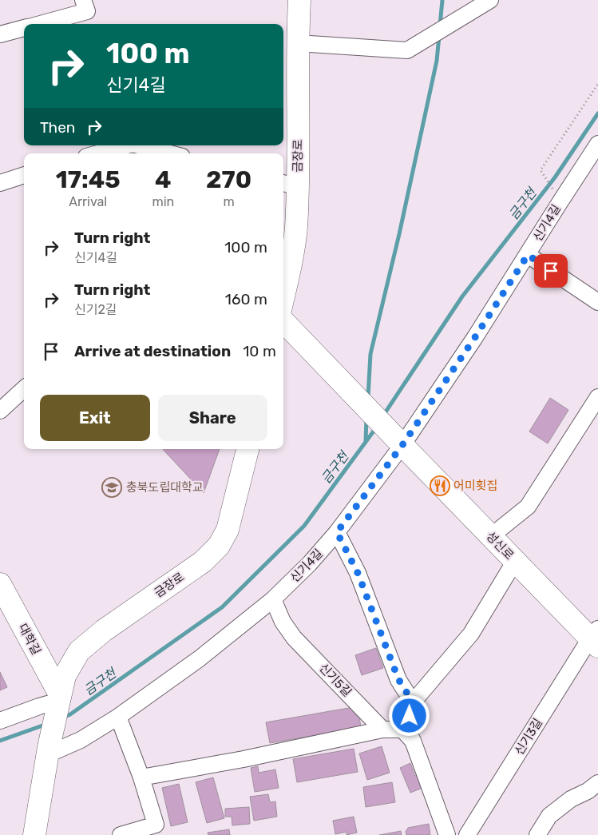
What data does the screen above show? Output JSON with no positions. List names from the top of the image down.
{
  "streets": {
    "main road": ["금장로", "성신로", "대학길"],
    "street": ["신기4길", "신기5길", "신기3길"]
  },
  "crossings": [
    ["금장로", "신기4길"],
    ["금장로", "대학길"],
    ["신기4길", "성신로"],
    ["신기4길", "신기5길"],
    ["성신로", "신기3길"]
  ],
  "water": ["금구천"],
  "places": {
    "restaurant": ["어미횟집"],
    "school or university": ["충북도립대학교"]
  },
  "page": {
    "turn": ["100 m", "신기4길"],
    "then": "Then",
    "eta": [
      "17:45",
      "Arrival",
      "4",
      "min",
      "270",
      "m"
    ],
    "list": [
      {
        "name": "Turn right",
        "note": "신기4길",
        "value": "100 m"
      },
      {
        "name": "Turn right",
        "note": "신기2길",
        "value": "160 m"
      },
      {
        "name": "Arrive at destination",
        "value": "10 m"
      }
    ],
    "buttons": ["Exit", "Share"]
  }
}
